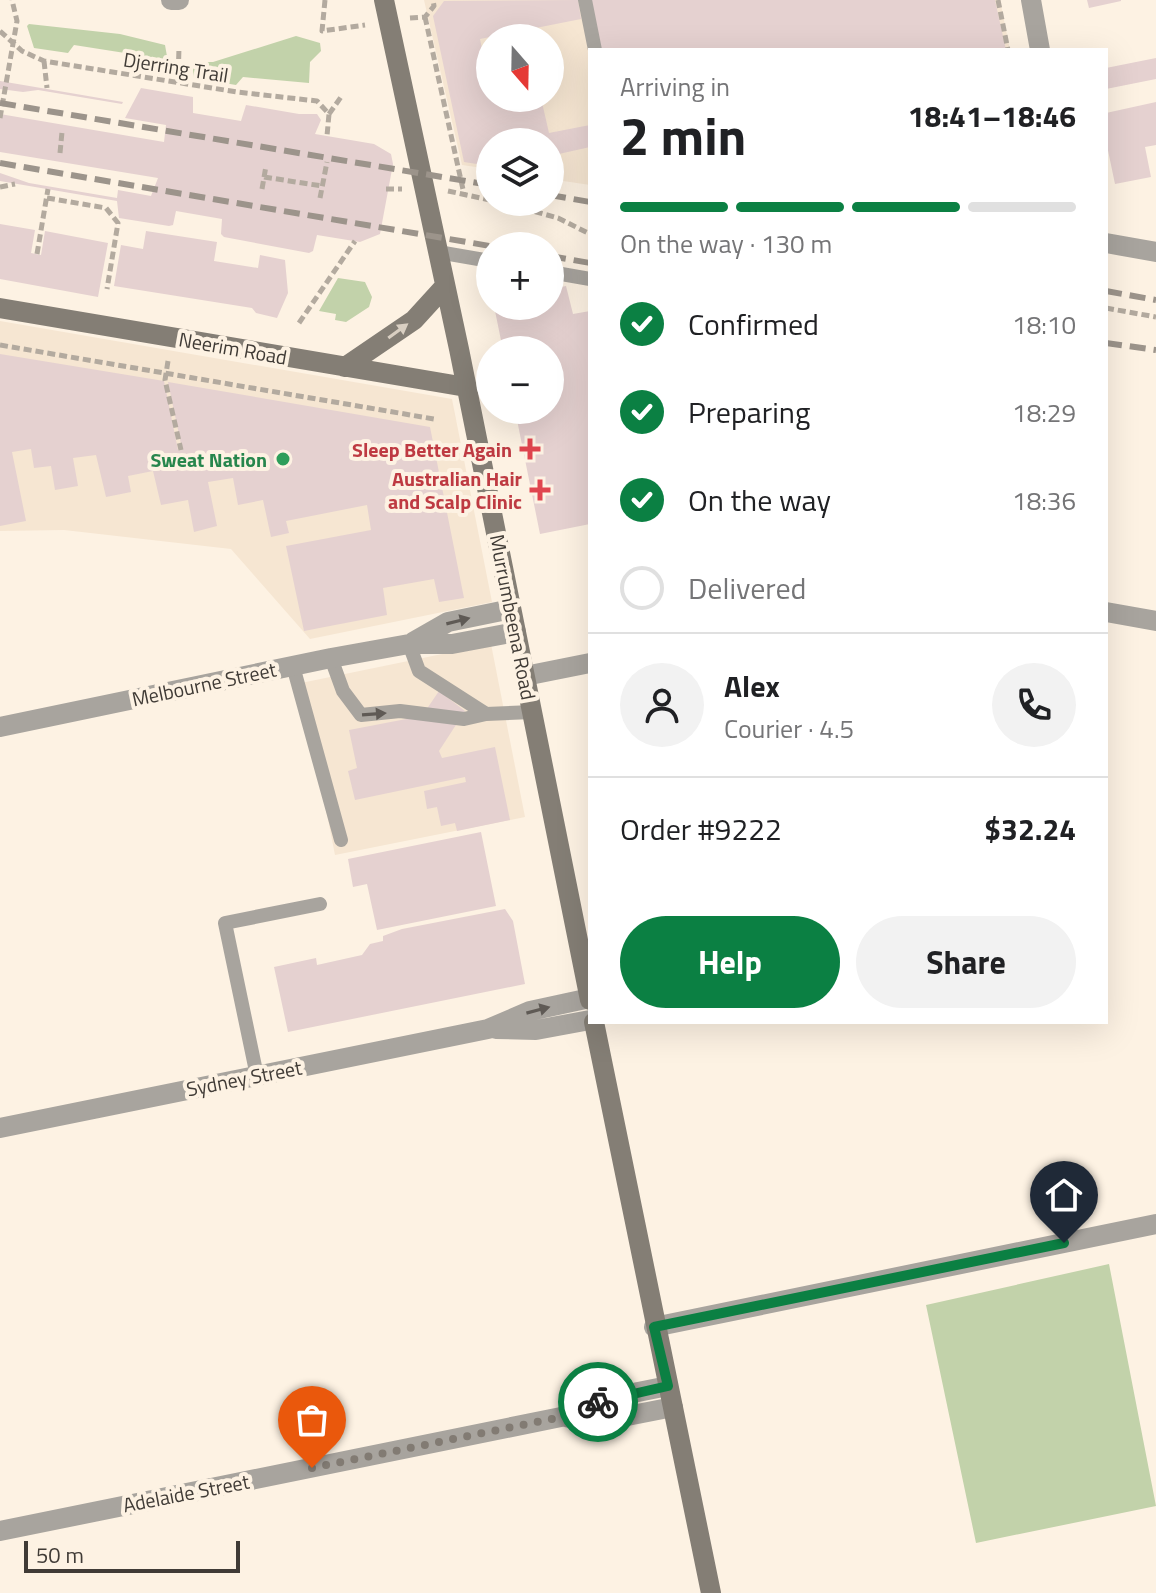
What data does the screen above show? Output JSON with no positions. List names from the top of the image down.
{
  "streets": {
    "main road": ["Neerim Road", "Murrumbeena Road"],
    "street": ["Melbourne Street", "Sydney Street", "Adelaide Street"],
    "path": ["Djerring Trail"]
  },
  "crossings": [
    ["Neerim Road", "Murrumbeena Road"],
    ["Murrumbeena Road", "Melbourne Street"]
  ],
  "places": {
    "health": ["Sleep Better Again", "Australian Hair and Scalp Clinic"],
    "other": ["Sweat Nation"]
  },
  "scale_bar": "50 m",
  "north": "bottom",
  "page": {
    "map_buttons": ["+", "−"],
    "heading": ["2 min", "Arriving in", "18:41–18:46"],
    "panel": [
      "Alex",
      "Courier · 4.5",
      "Order #9222",
      "$32.24"
    ],
    "bar": "On the way · 130 m",
    "list": [
      ["Confirmed", "18:10"],
      ["Preparing", "18:29"],
      ["On the way", "18:36"],
      "Delivered"
    ],
    "buttons": ["Help", "Share"],
    "scale": "50 m"
  }
}
